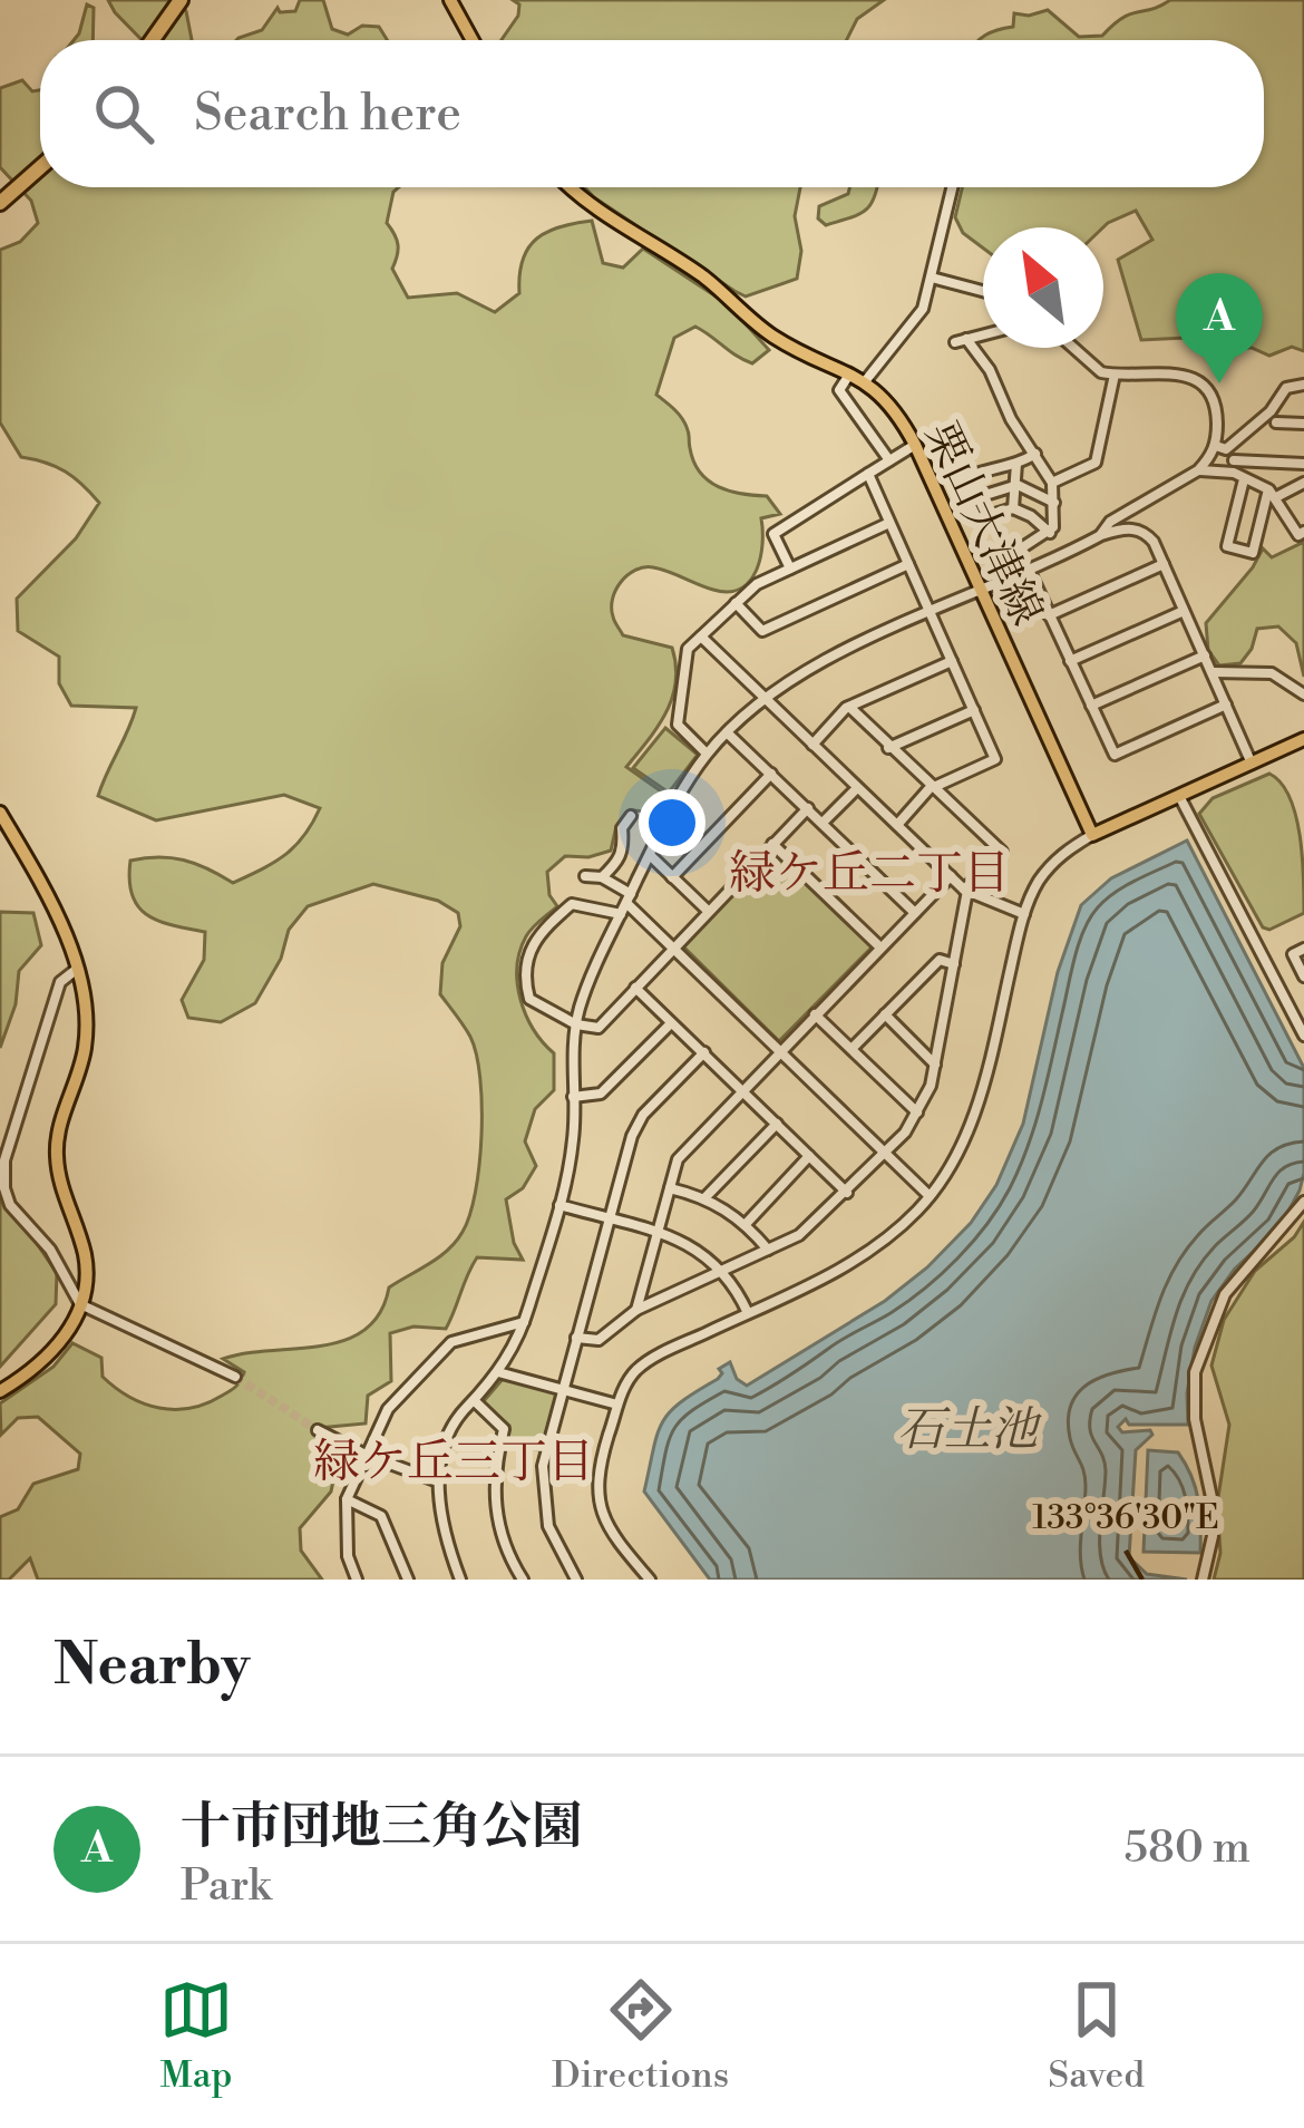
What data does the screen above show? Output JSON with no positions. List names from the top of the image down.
{
  "streets": {
    "main road": ["栗山大津線"]
  },
  "districts": ["緑ケ丘二丁目", "緑ケ丘三丁目"],
  "water": ["石土池"],
  "north": "top left",
  "page": {
    "search": "Search here",
    "pins": "A",
    "heading": "Nearby",
    "list": [
      {
        "mark": "A",
        "name": "十市団地三角公園",
        "note": "Park",
        "value": "580 m"
      }
    ],
    "nav": ["Map", "Directions", "Saved"]
  },
  "coordinates": ["133°36'30\"E"]
}
